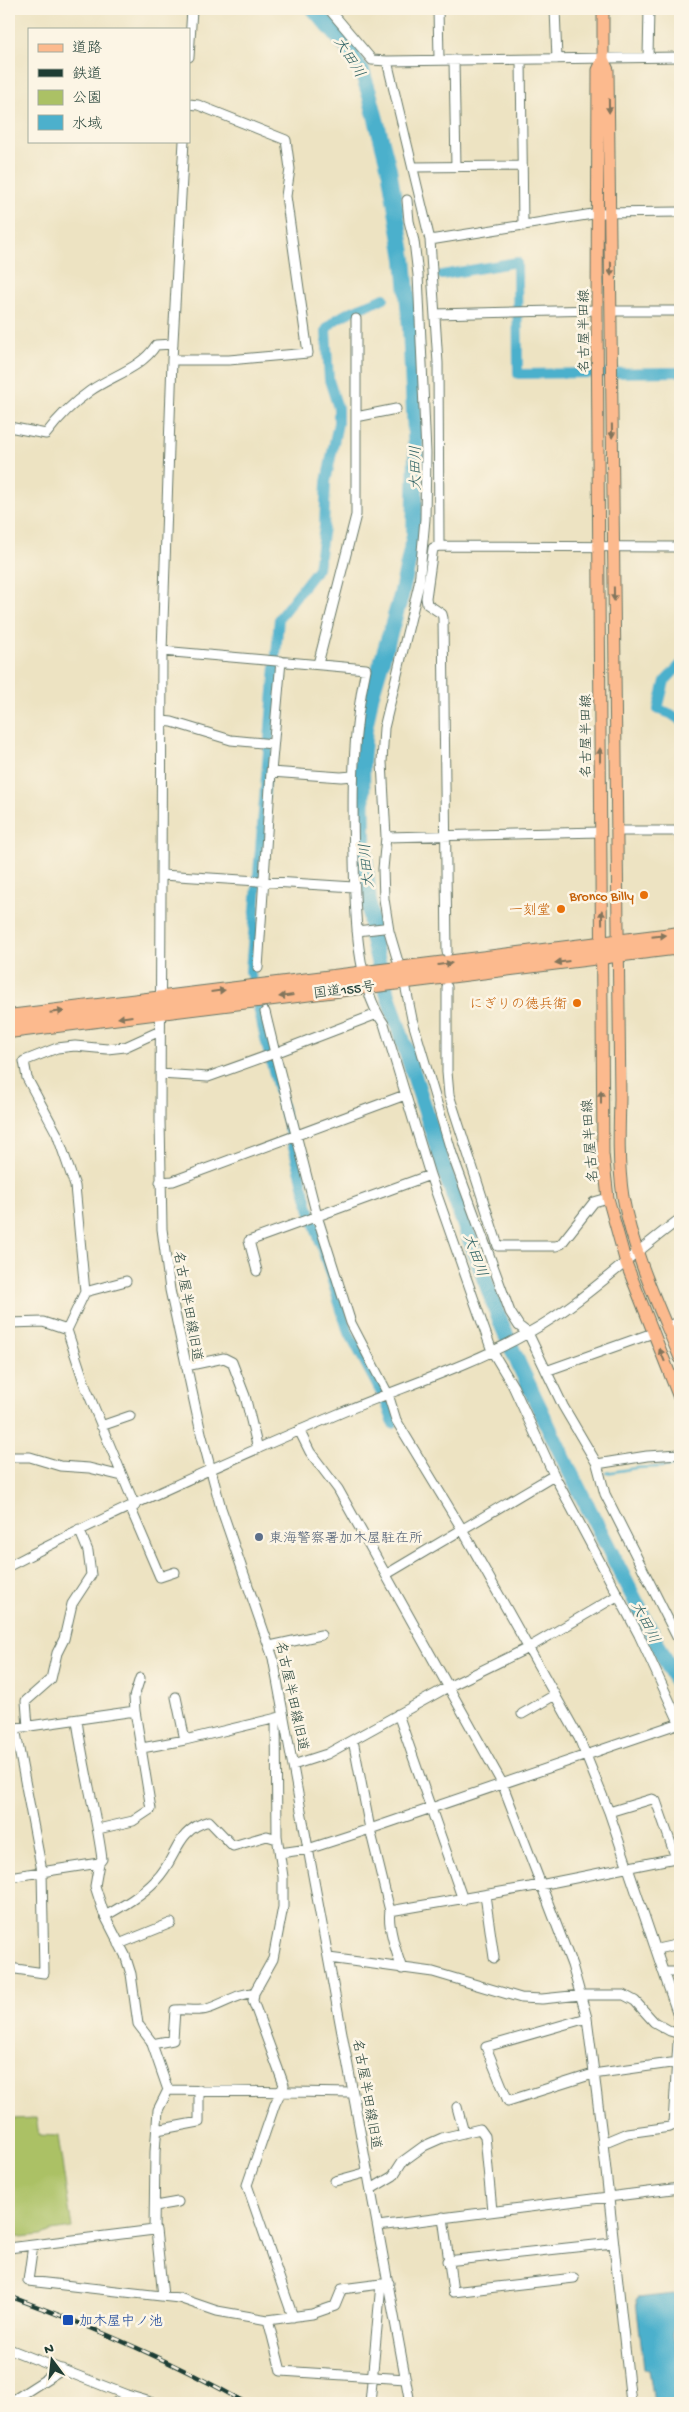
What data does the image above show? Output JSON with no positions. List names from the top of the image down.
{
  "streets": {
    "highway": ["国道155号"],
    "main road": ["名古屋半田線"],
    "street": ["名古屋半田線旧道"]
  },
  "crossings": [
    ["名古屋半田線", "国道155号"],
    ["国道155号", "名古屋半田線旧道"]
  ],
  "water": ["大田川"],
  "places": {
    "other": [
      "Bronco Billy",
      "一刻堂",
      "にぎりの徳兵衛",
      "東海警察署加木屋駐在所"
    ],
    "transit": ["加木屋中ノ池"]
  },
  "legend": [
    "道路",
    "鉄道",
    "公園",
    "水域"
  ],
  "north": "top"
}
